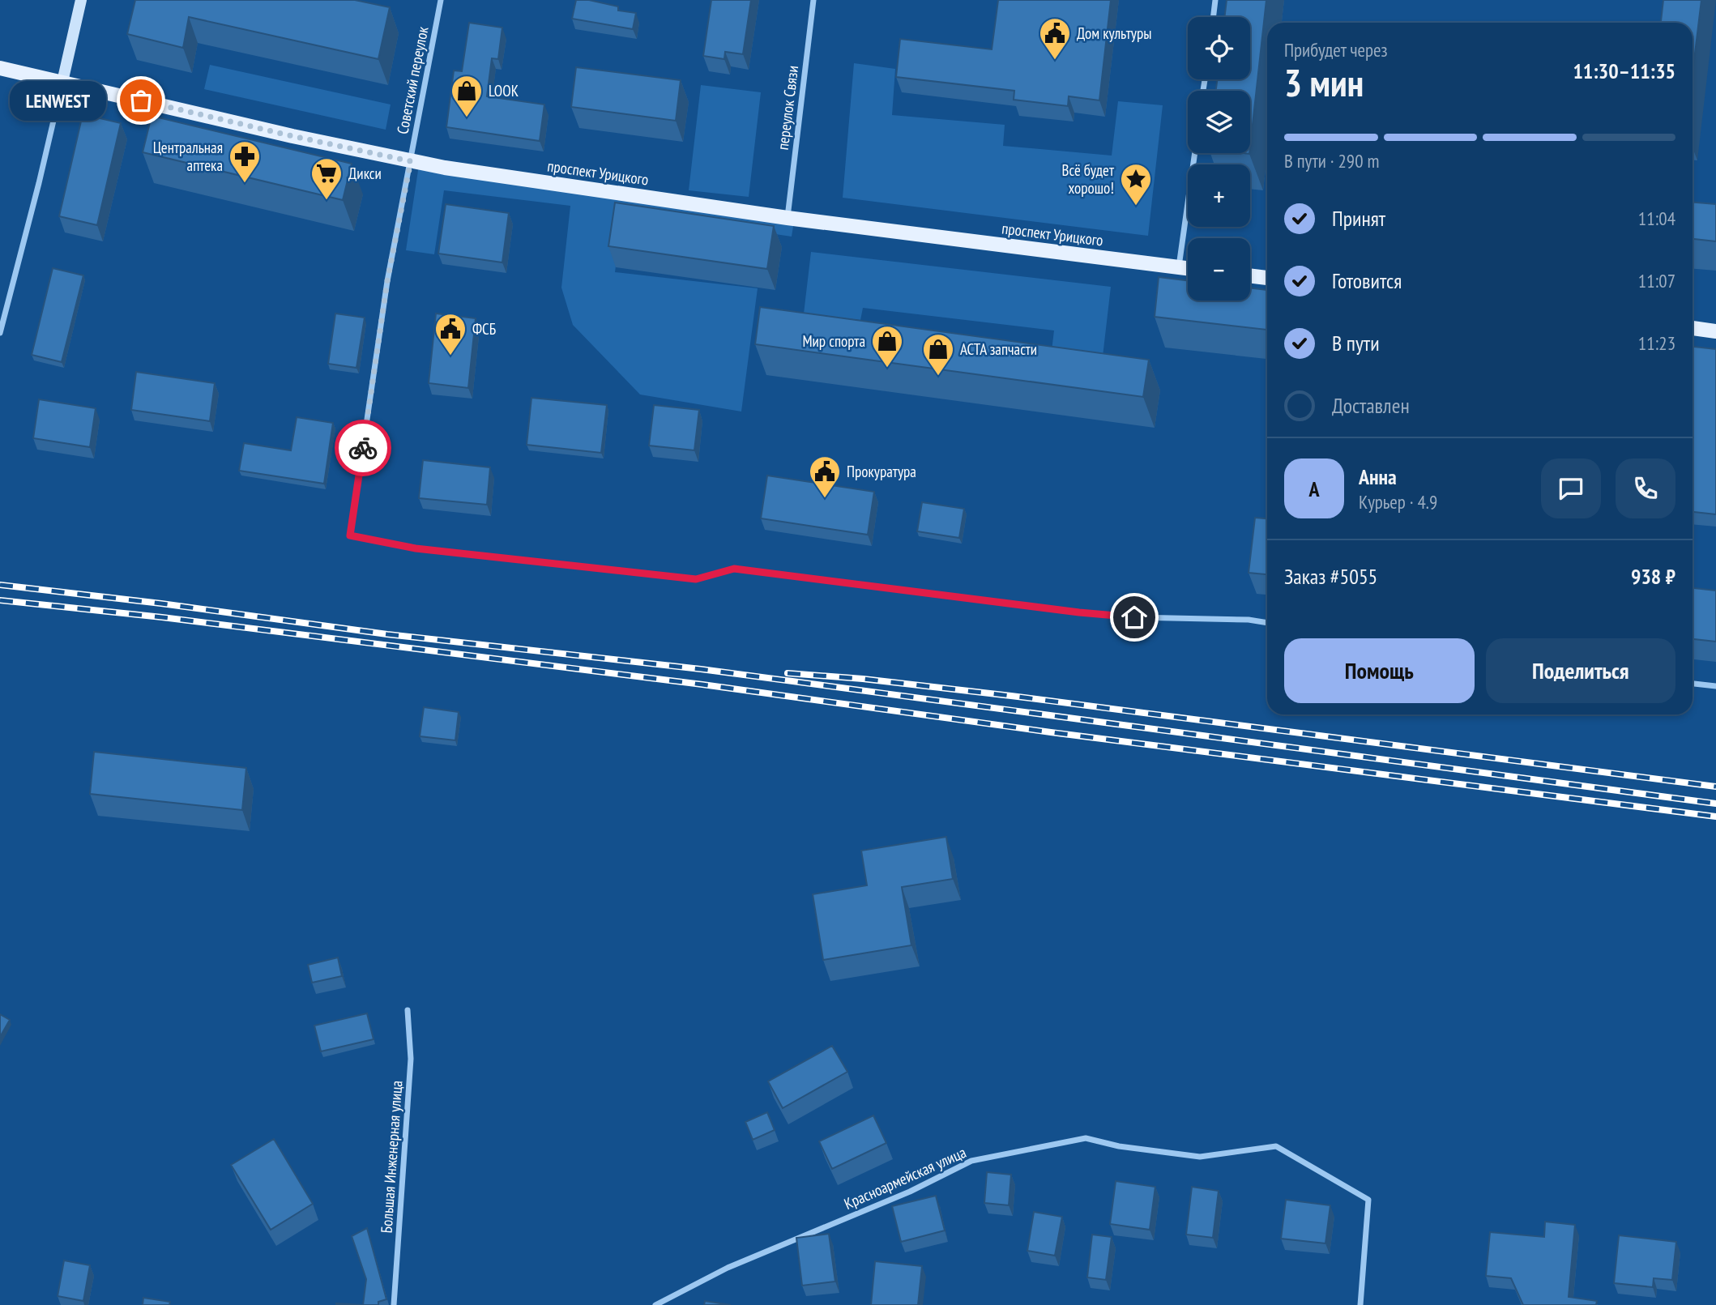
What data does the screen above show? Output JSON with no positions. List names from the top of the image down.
{
  "streets": {
    "main road": ["проспект Урицкого"],
    "street": [
      "Советский переулок",
      "переулок Связи",
      "Большая Инженерная улица",
      "Красноармейская улица"
    ]
  },
  "crossings": [
    ["Советский переулок", "проспект Урицкого"],
    ["переулок Связи", "проспект Урицкого"]
  ],
  "places": {
    "public building": ["Дом культуры", "ФСБ", "Прокуратура"],
    "other": ["LENWEST"],
    "shop": ["LOOK", "Мир спорта", "АСТА запчасти"],
    "pharmacy": ["Центральная аптека"],
    "supermarket": ["Дикси"],
    "place": ["Всё будет хорошо!"]
  },
  "page": {
    "map_buttons": ["+", "−"],
    "heading": ["3 мин", "Прибудет через", "11:30–11:35"],
    "panel": [
      "Анна",
      "Курьер · 4.9",
      "Заказ #5055",
      "938 ₽"
    ],
    "bubble": "LENWEST",
    "bar": "В пути · 290 m",
    "list": [
      ["Принят", "11:04"],
      ["Готовится", "11:07"],
      ["В пути", "11:23"],
      "Доставлен"
    ],
    "round": "А",
    "buttons": ["Помощь", "Поделиться"]
  }
}
